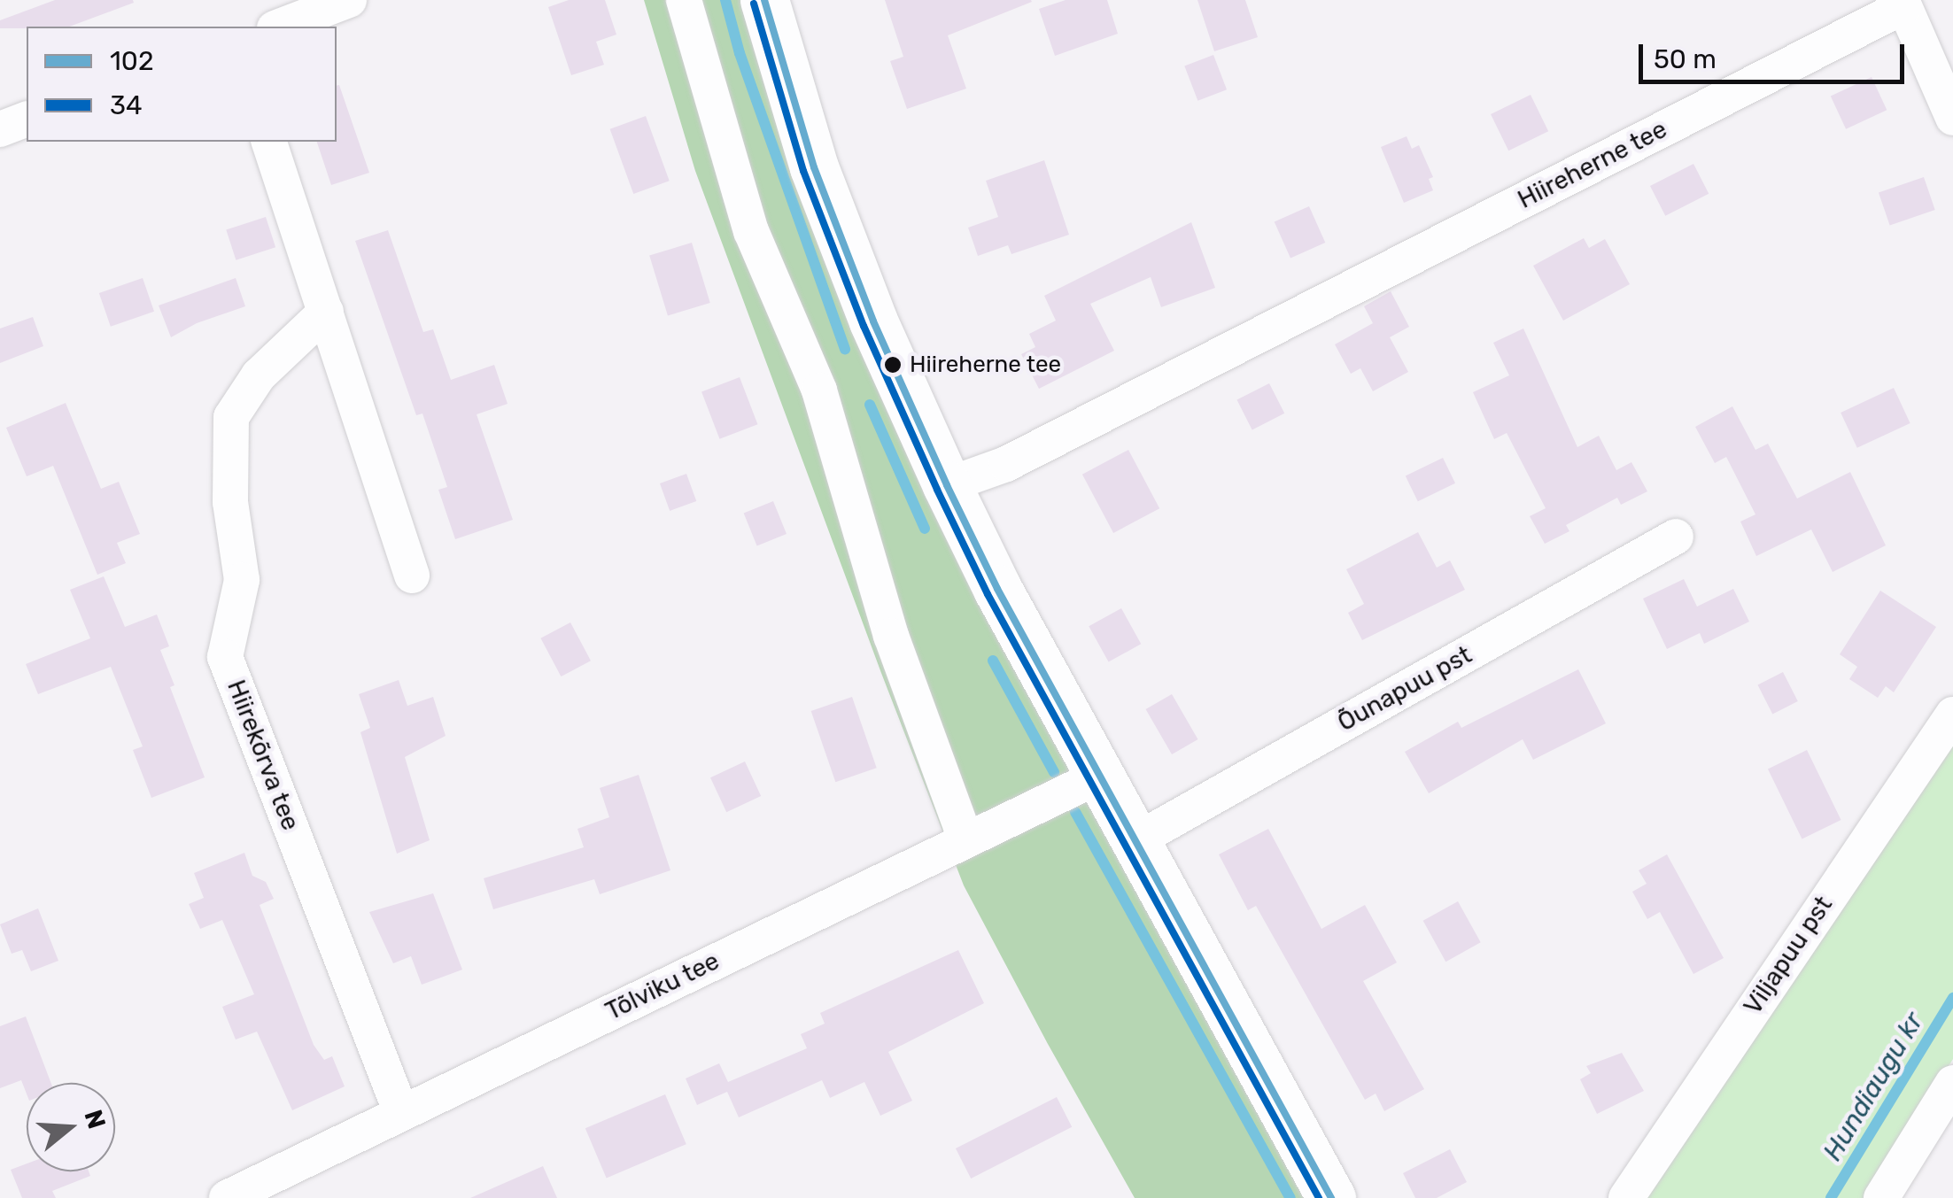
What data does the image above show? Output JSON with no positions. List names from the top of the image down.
{
  "streets": {
    "street": [
      "Hiireherne tee",
      "Õunapuu pst",
      "Hiirekõrva tee",
      "Viljapuu pst",
      "Tõlviku tee"
    ]
  },
  "crossings": [
    ["Hiirekõrva tee", "Tõlviku tee"]
  ],
  "water": ["Hundiaugu kr"],
  "places": ["Hiireherne tee"],
  "lines": ["transit line 102", "transit line 34"],
  "legend": ["102", "34"],
  "scale_bar": "50 m",
  "north": "right"
}
